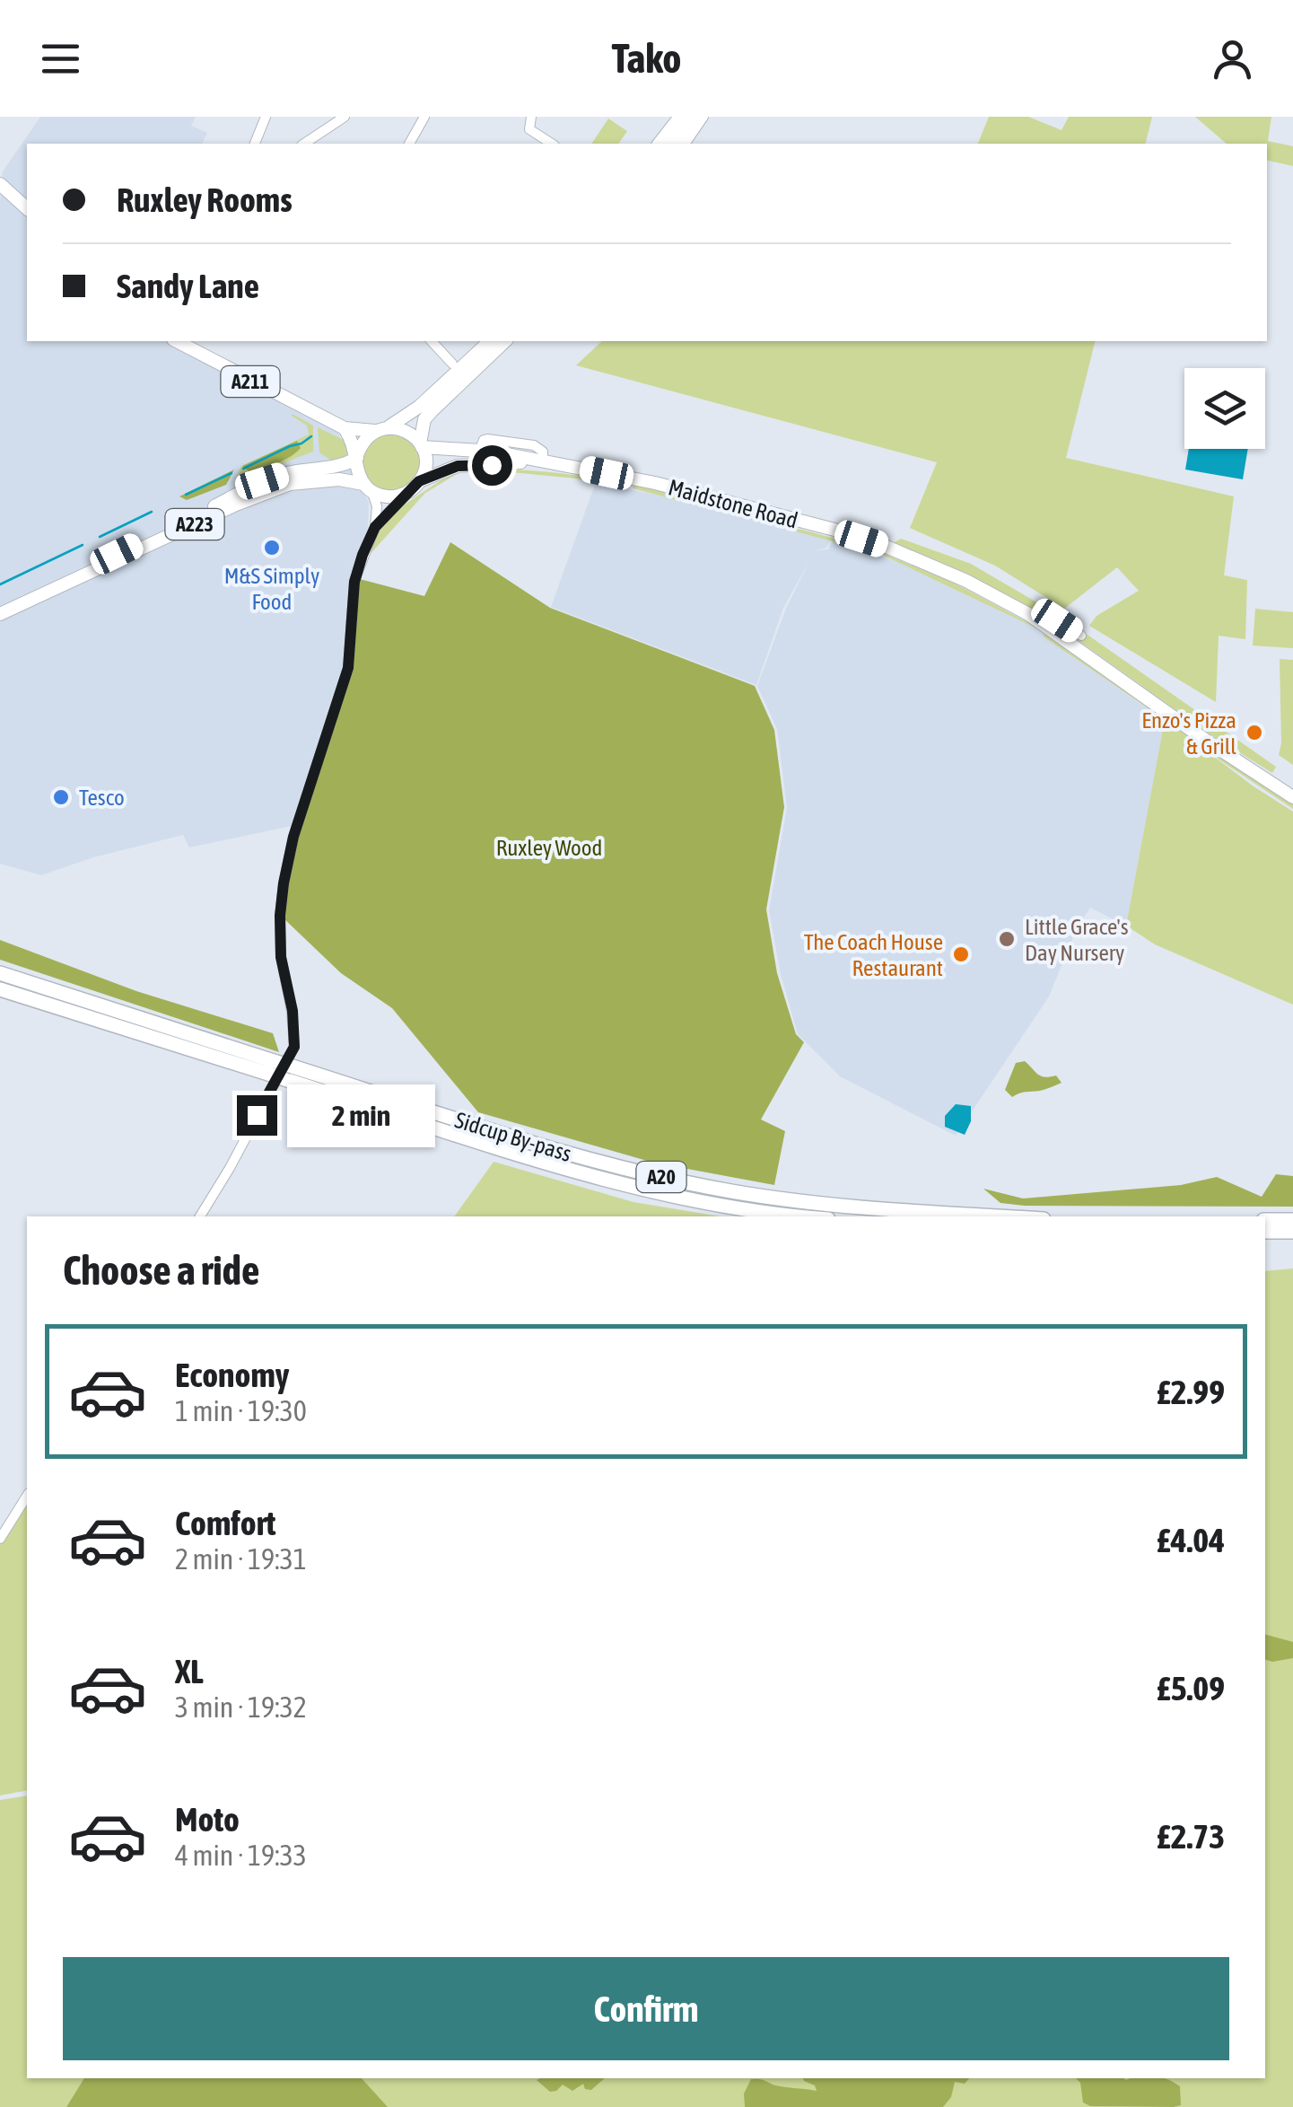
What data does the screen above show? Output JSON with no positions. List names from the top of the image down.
{
  "streets": {
    "highway": ["Sidcup By-pass", "A20"],
    "main road": ["A211", "Maidstone Road", "A223"]
  },
  "crossings": [
    ["A211", "Maidstone Road"],
    ["A211", "A223"],
    ["Maidstone Road", "A223"]
  ],
  "parks": ["Ruxley Wood"],
  "places": [
    "M&S Simply Food",
    "Enzo's Pizza & Grill",
    "Tesco",
    "Little Grace's Day Nursery",
    "The Coach House Restaurant"
  ],
  "page": {
    "header": "Tako",
    "banner": ["Ruxley Rooms", "Sandy Lane"],
    "bubble": "2 min",
    "heading": "Choose a ride",
    "list": [
      {
        "name": "Economy",
        "note": "1 min · 19:30",
        "value": "£2.99"
      },
      {
        "name": "Comfort",
        "note": "2 min · 19:31",
        "value": "£4.04"
      },
      {
        "name": "XL",
        "note": "3 min · 19:32",
        "value": "£5.09"
      },
      {
        "name": "Moto",
        "note": "4 min · 19:33",
        "value": "£2.73"
      }
    ],
    "buttons": "Confirm"
  }
}
